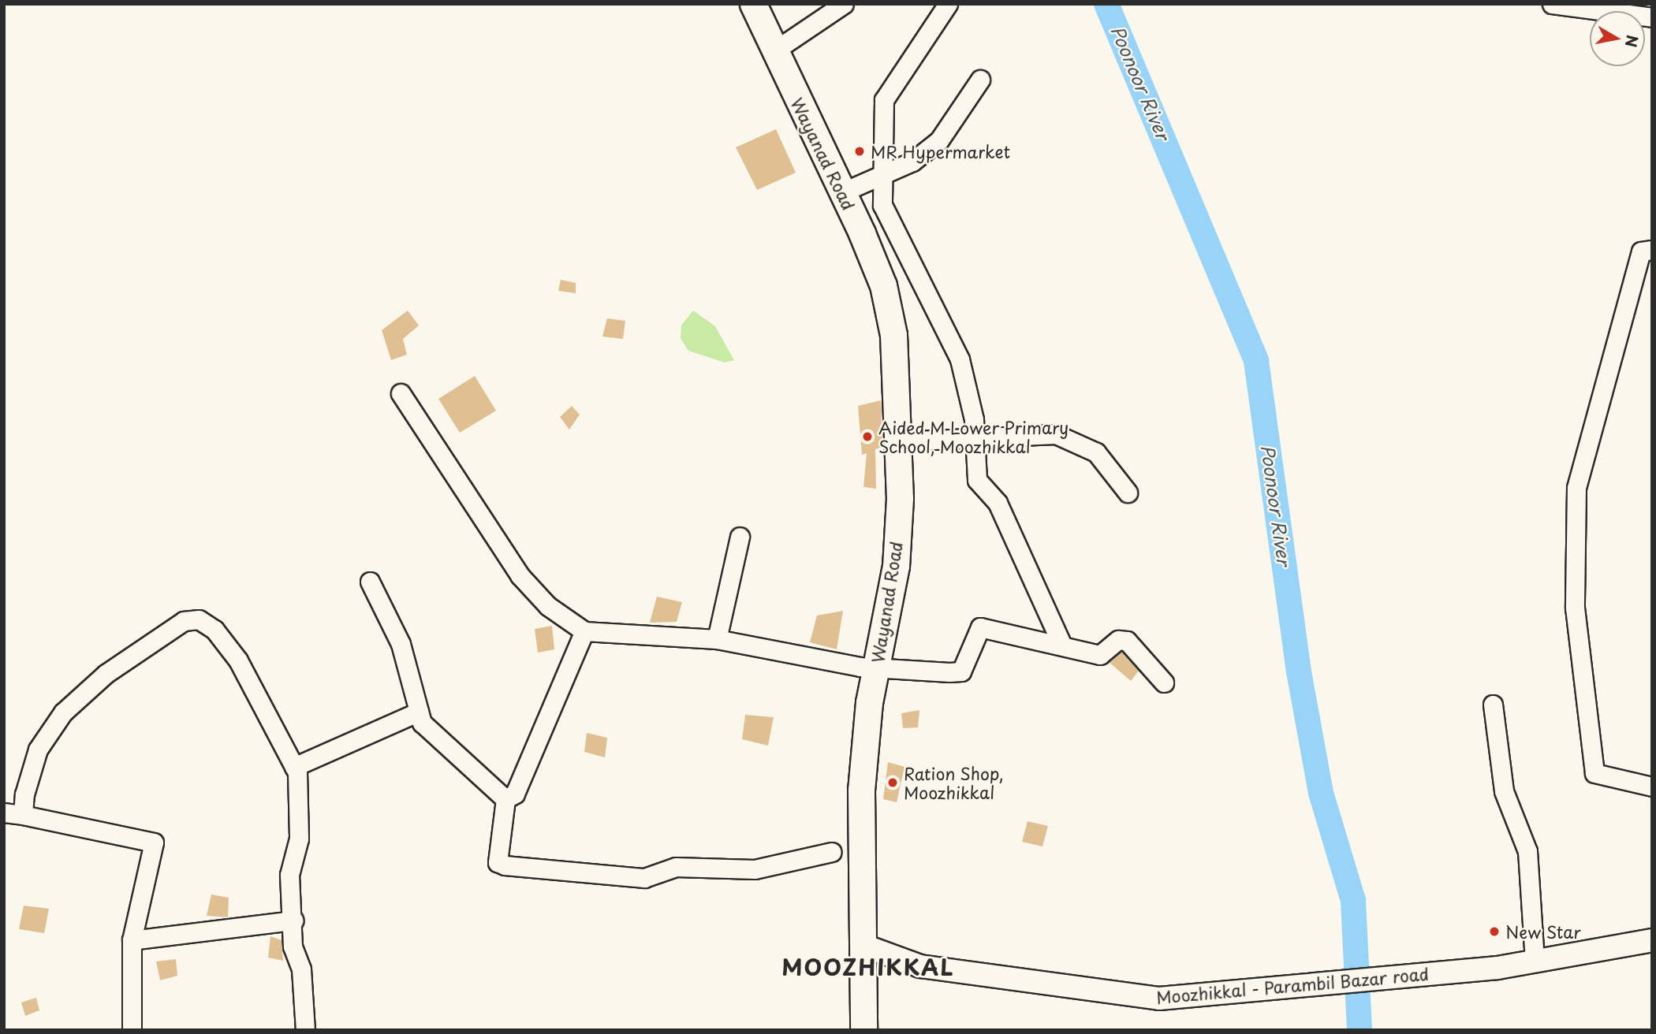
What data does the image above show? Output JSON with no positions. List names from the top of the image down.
{
  "streets": {
    "highway": ["Wayanad Road"],
    "main road": ["Moozhikkal - Parambil Bazar road"]
  },
  "crossings": [
    ["Wayanad Road", "Moozhikkal - Parambil Bazar road"]
  ],
  "districts": ["MOOZHIKKAL"],
  "water": ["Poonoor River"],
  "places": [
    "MR Hypermarket",
    "Aided M Lower Primary School, Moozhikkal",
    "Ration Shop, Moozhikkal",
    "New Star"
  ],
  "north": "right"
}
